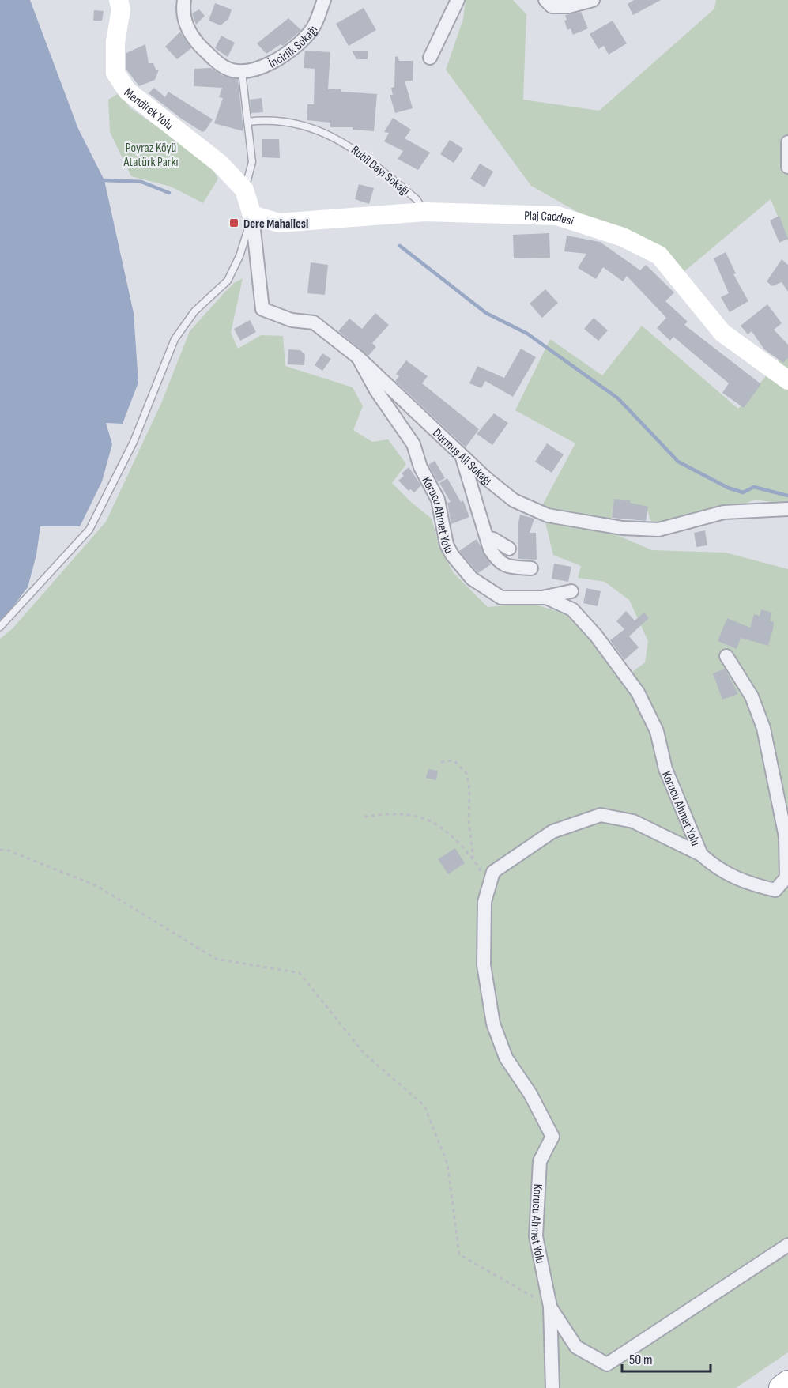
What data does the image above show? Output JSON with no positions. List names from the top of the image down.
{
  "streets": {
    "street": [
      "İncirlik Sokağı",
      "Mendirek Yolu",
      "Plaj Caddesi",
      "Durmuş Ali Sokağı",
      "Korucu Ahmet Yolu"
    ],
    "lane": ["Rubil Dayı Sokağı"]
  },
  "crossings": [
    ["Mendirek Yolu", "Plaj Caddesi"],
    ["Mendirek Yolu", "Durmuş Ali Sokağı"],
    ["Rubil Dayı Sokağı", "Plaj Caddesi"],
    ["Plaj Caddesi", "Durmuş Ali Sokağı"],
    ["Durmuş Ali Sokağı", "Korucu Ahmet Yolu"]
  ],
  "parks": ["Poyraz Köyü Atatürk Parkı"],
  "places": {
    "transit": ["Dere Mahallesi"]
  },
  "scale_bar": "50 m"
}
